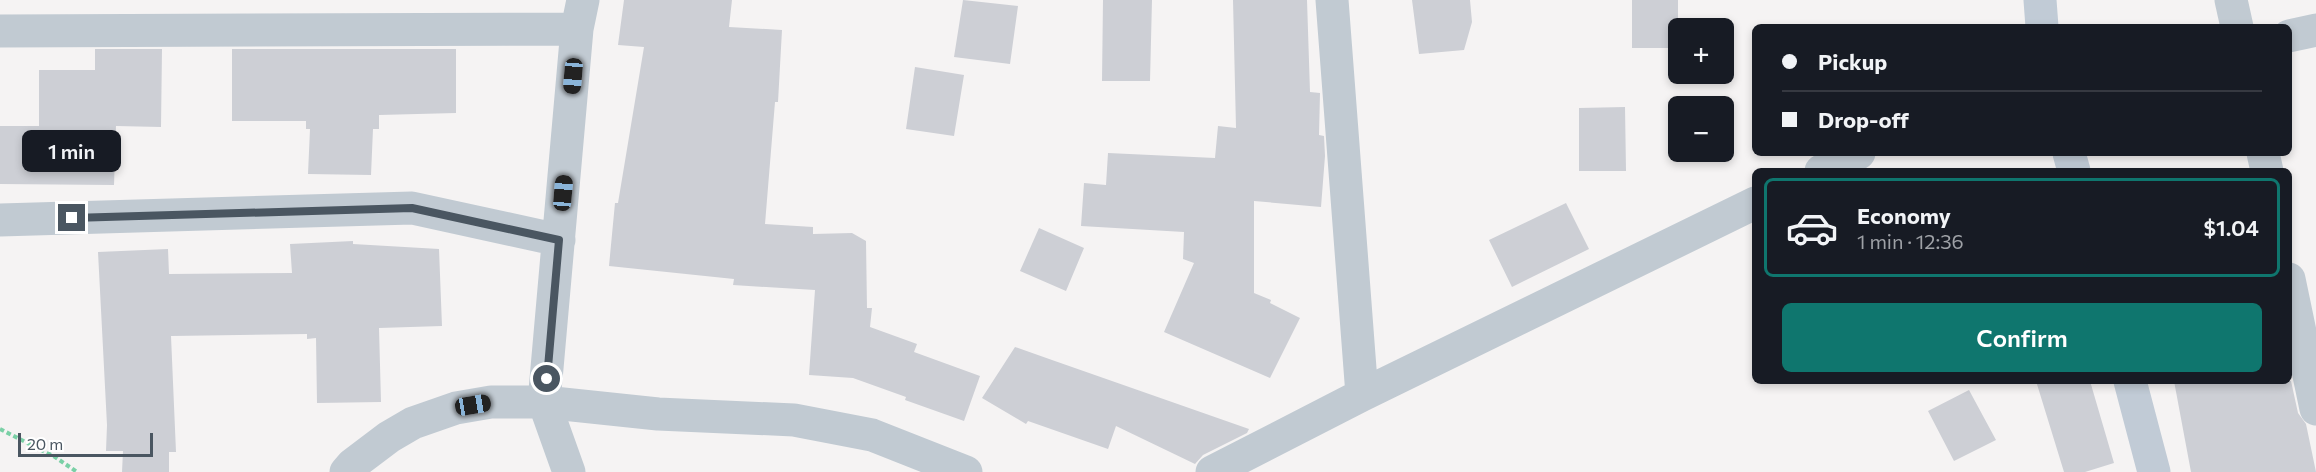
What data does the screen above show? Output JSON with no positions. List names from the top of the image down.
{
  "scale_bar": "20 m",
  "page": {
    "map_buttons": ["+", "−"],
    "banner": ["Pickup", "Drop-off"],
    "bubble": "1 min",
    "list": [
      {
        "name": "Economy",
        "note": "1 min · 12:36",
        "value": "$1.04"
      }
    ],
    "buttons": "Confirm",
    "scale": "20 m"
  }
}
